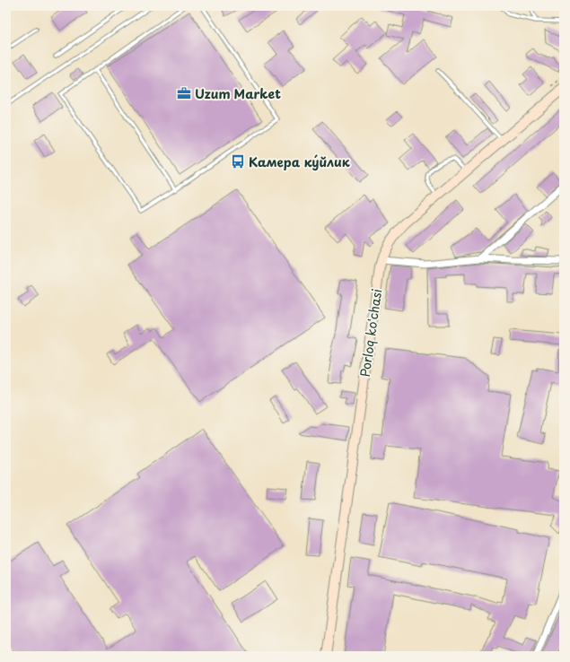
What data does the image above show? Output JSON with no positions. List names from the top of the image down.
{
  "streets": {
    "main road": ["Porloq ko'chasi"]
  },
  "places": {
    "office": ["Uzum Market"],
    "bus stop": ["Камера ку́йлик"]
  }
}
